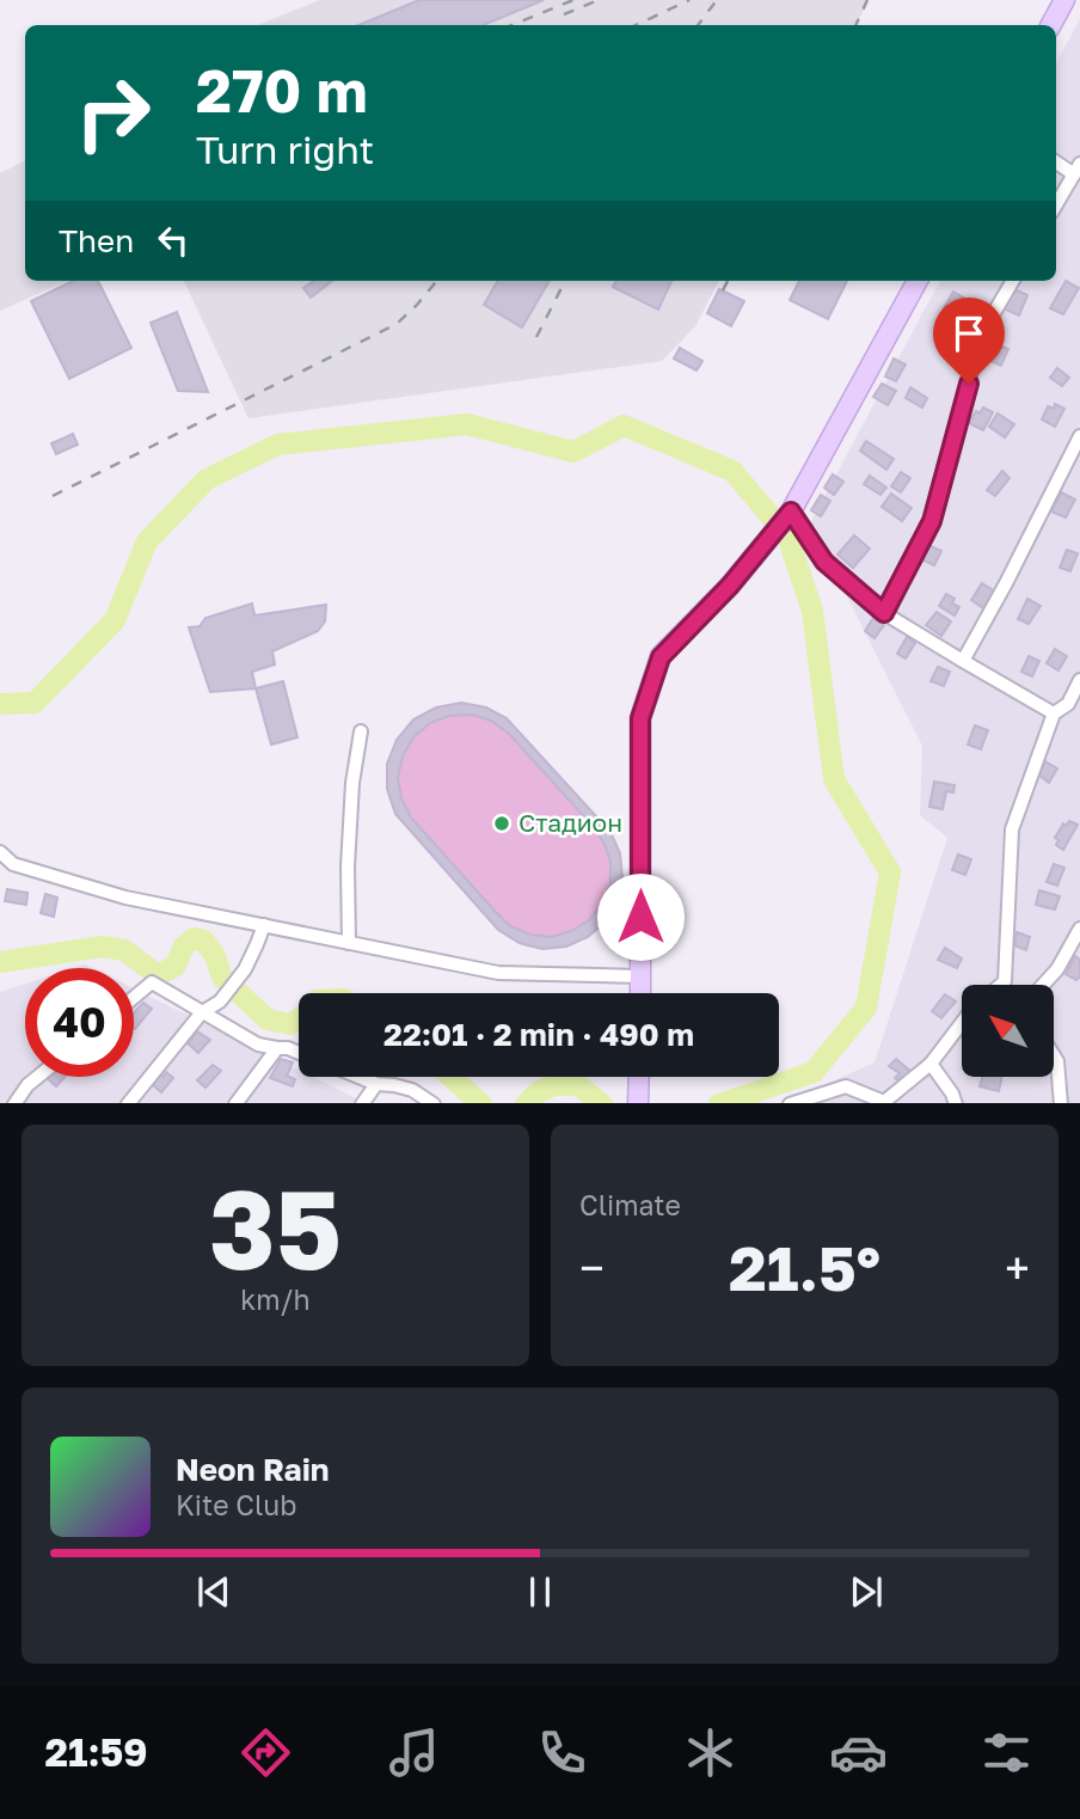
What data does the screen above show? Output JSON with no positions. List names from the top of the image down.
{
  "places": ["Стадион"],
  "north": "top left",
  "page": {
    "turn": ["270 m", "Turn right"],
    "then": "Then",
    "limit": "40",
    "trip": "22:01 · 2 min · 490 m",
    "tile": [
      ["35", "km/h"],
      "Climate"
    ],
    "heat": ["−", "21.5°", "+"],
    "song": ["Neon Rain", "Kite Club"],
    "tabs": "21:59"
  }
}
